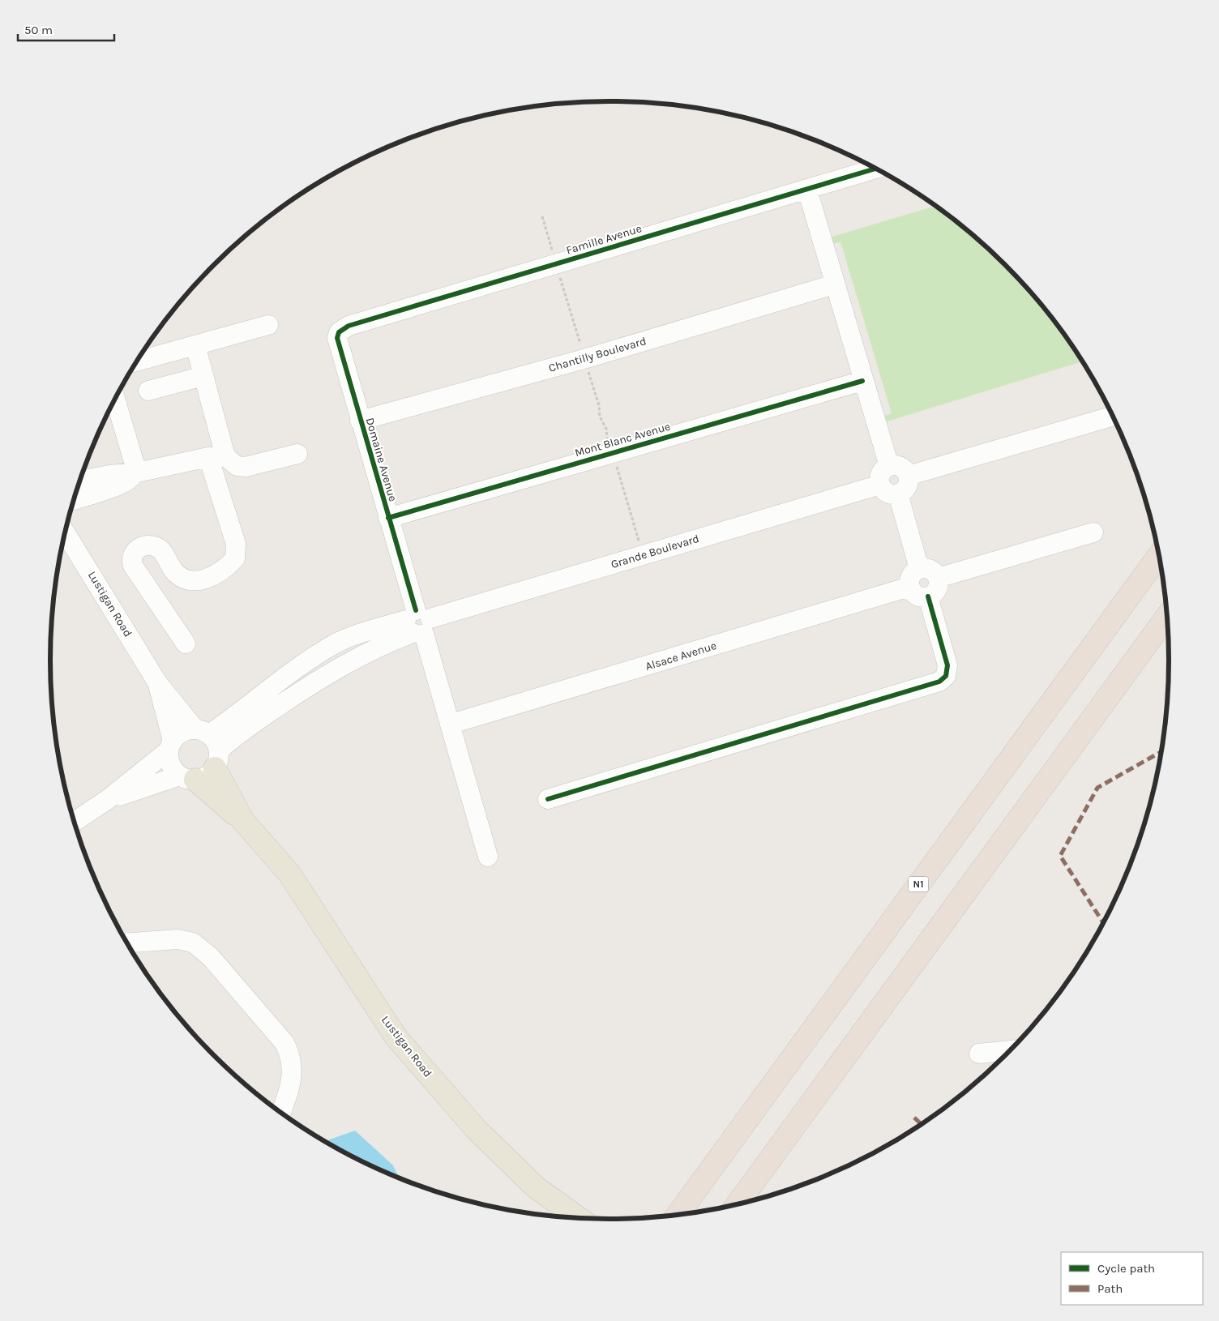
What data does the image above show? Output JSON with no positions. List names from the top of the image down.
{
  "streets": {
    "highway": ["N1"],
    "main road": ["Lustigan Road"],
    "street": [
      "Famille Avenue",
      "Chantilly Boulevard",
      "Mont Blanc Avenue",
      "Domaine Avenue",
      "Grande Boulevard",
      "Alsace Avenue"
    ]
  },
  "crossings": [
    ["Famille Avenue", "Domaine Avenue"],
    ["Chantilly Boulevard", "Domaine Avenue"],
    ["Mont Blanc Avenue", "Domaine Avenue"],
    ["Domaine Avenue", "Grande Boulevard"],
    ["Domaine Avenue", "Alsace Avenue"]
  ],
  "legend": ["Cycle path", "Path"],
  "scale_bar": "50 m"
}
